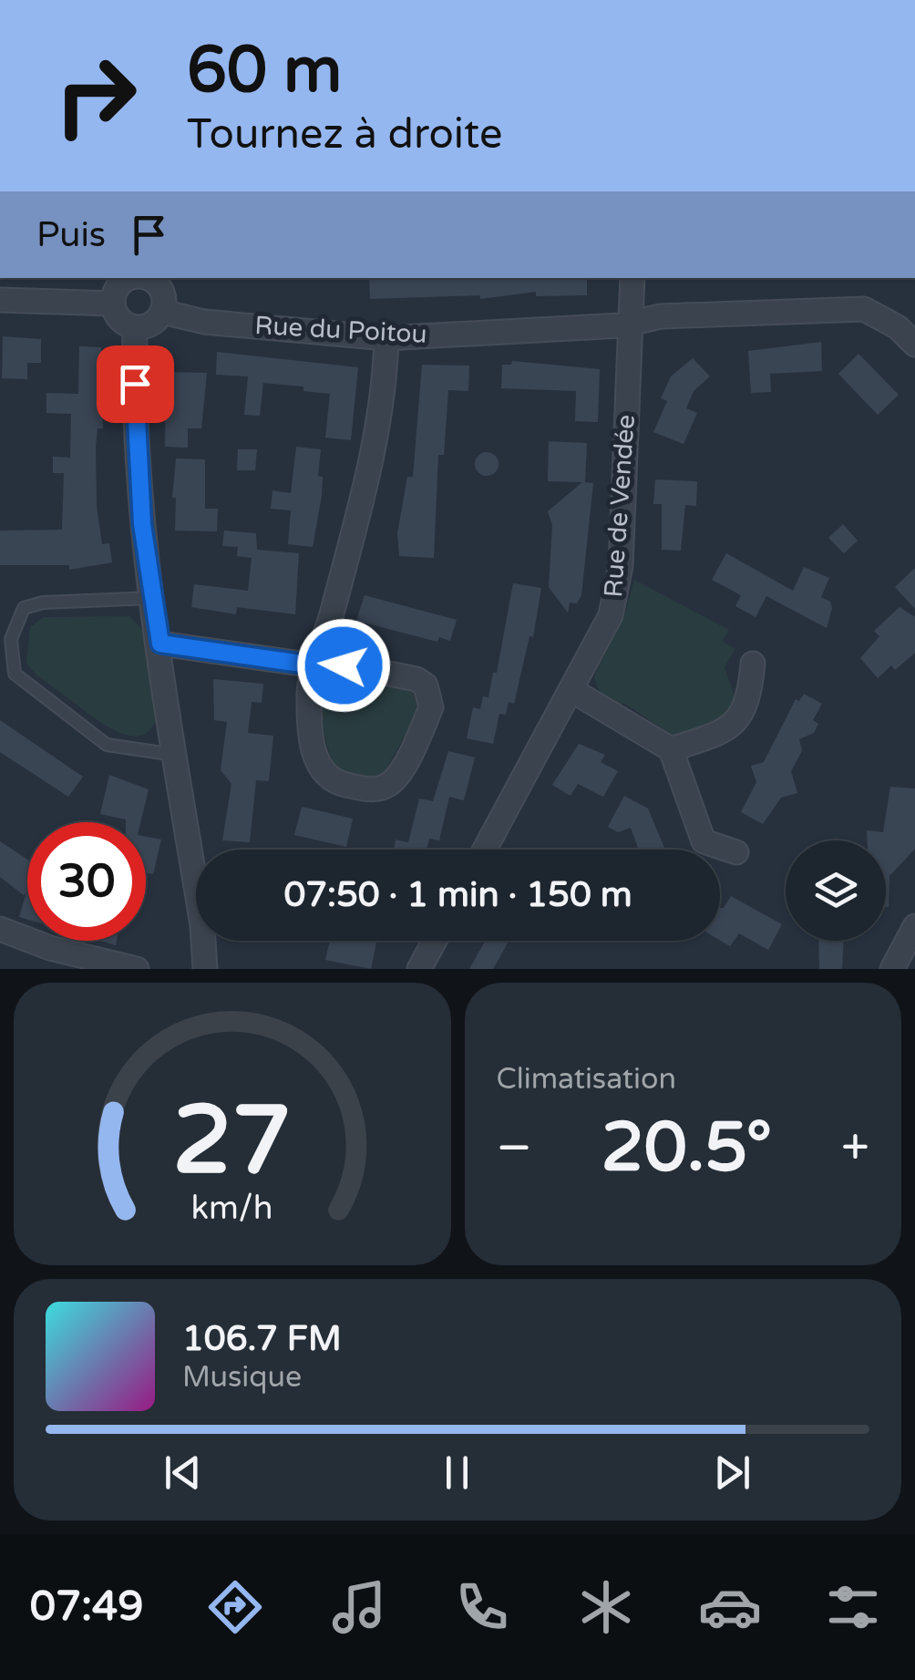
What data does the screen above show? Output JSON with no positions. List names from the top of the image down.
{
  "streets": {
    "street": ["Rue du Poitou", "Rue de Vendée"]
  },
  "crossings": [
    ["Rue du Poitou", "Rue de Vendée"]
  ],
  "page": {
    "turn": ["60 m", "Tournez à droite"],
    "then": "Puis",
    "limit": "30",
    "trip": "07:50 · 1 min · 150 m",
    "tile": "Climatisation",
    "heat": ["−", "20.5°", "+"],
    "song": ["106.7 FM", "Musique"],
    "tabs": "07:49",
    "gauge": ["27", "km/h"]
  }
}
